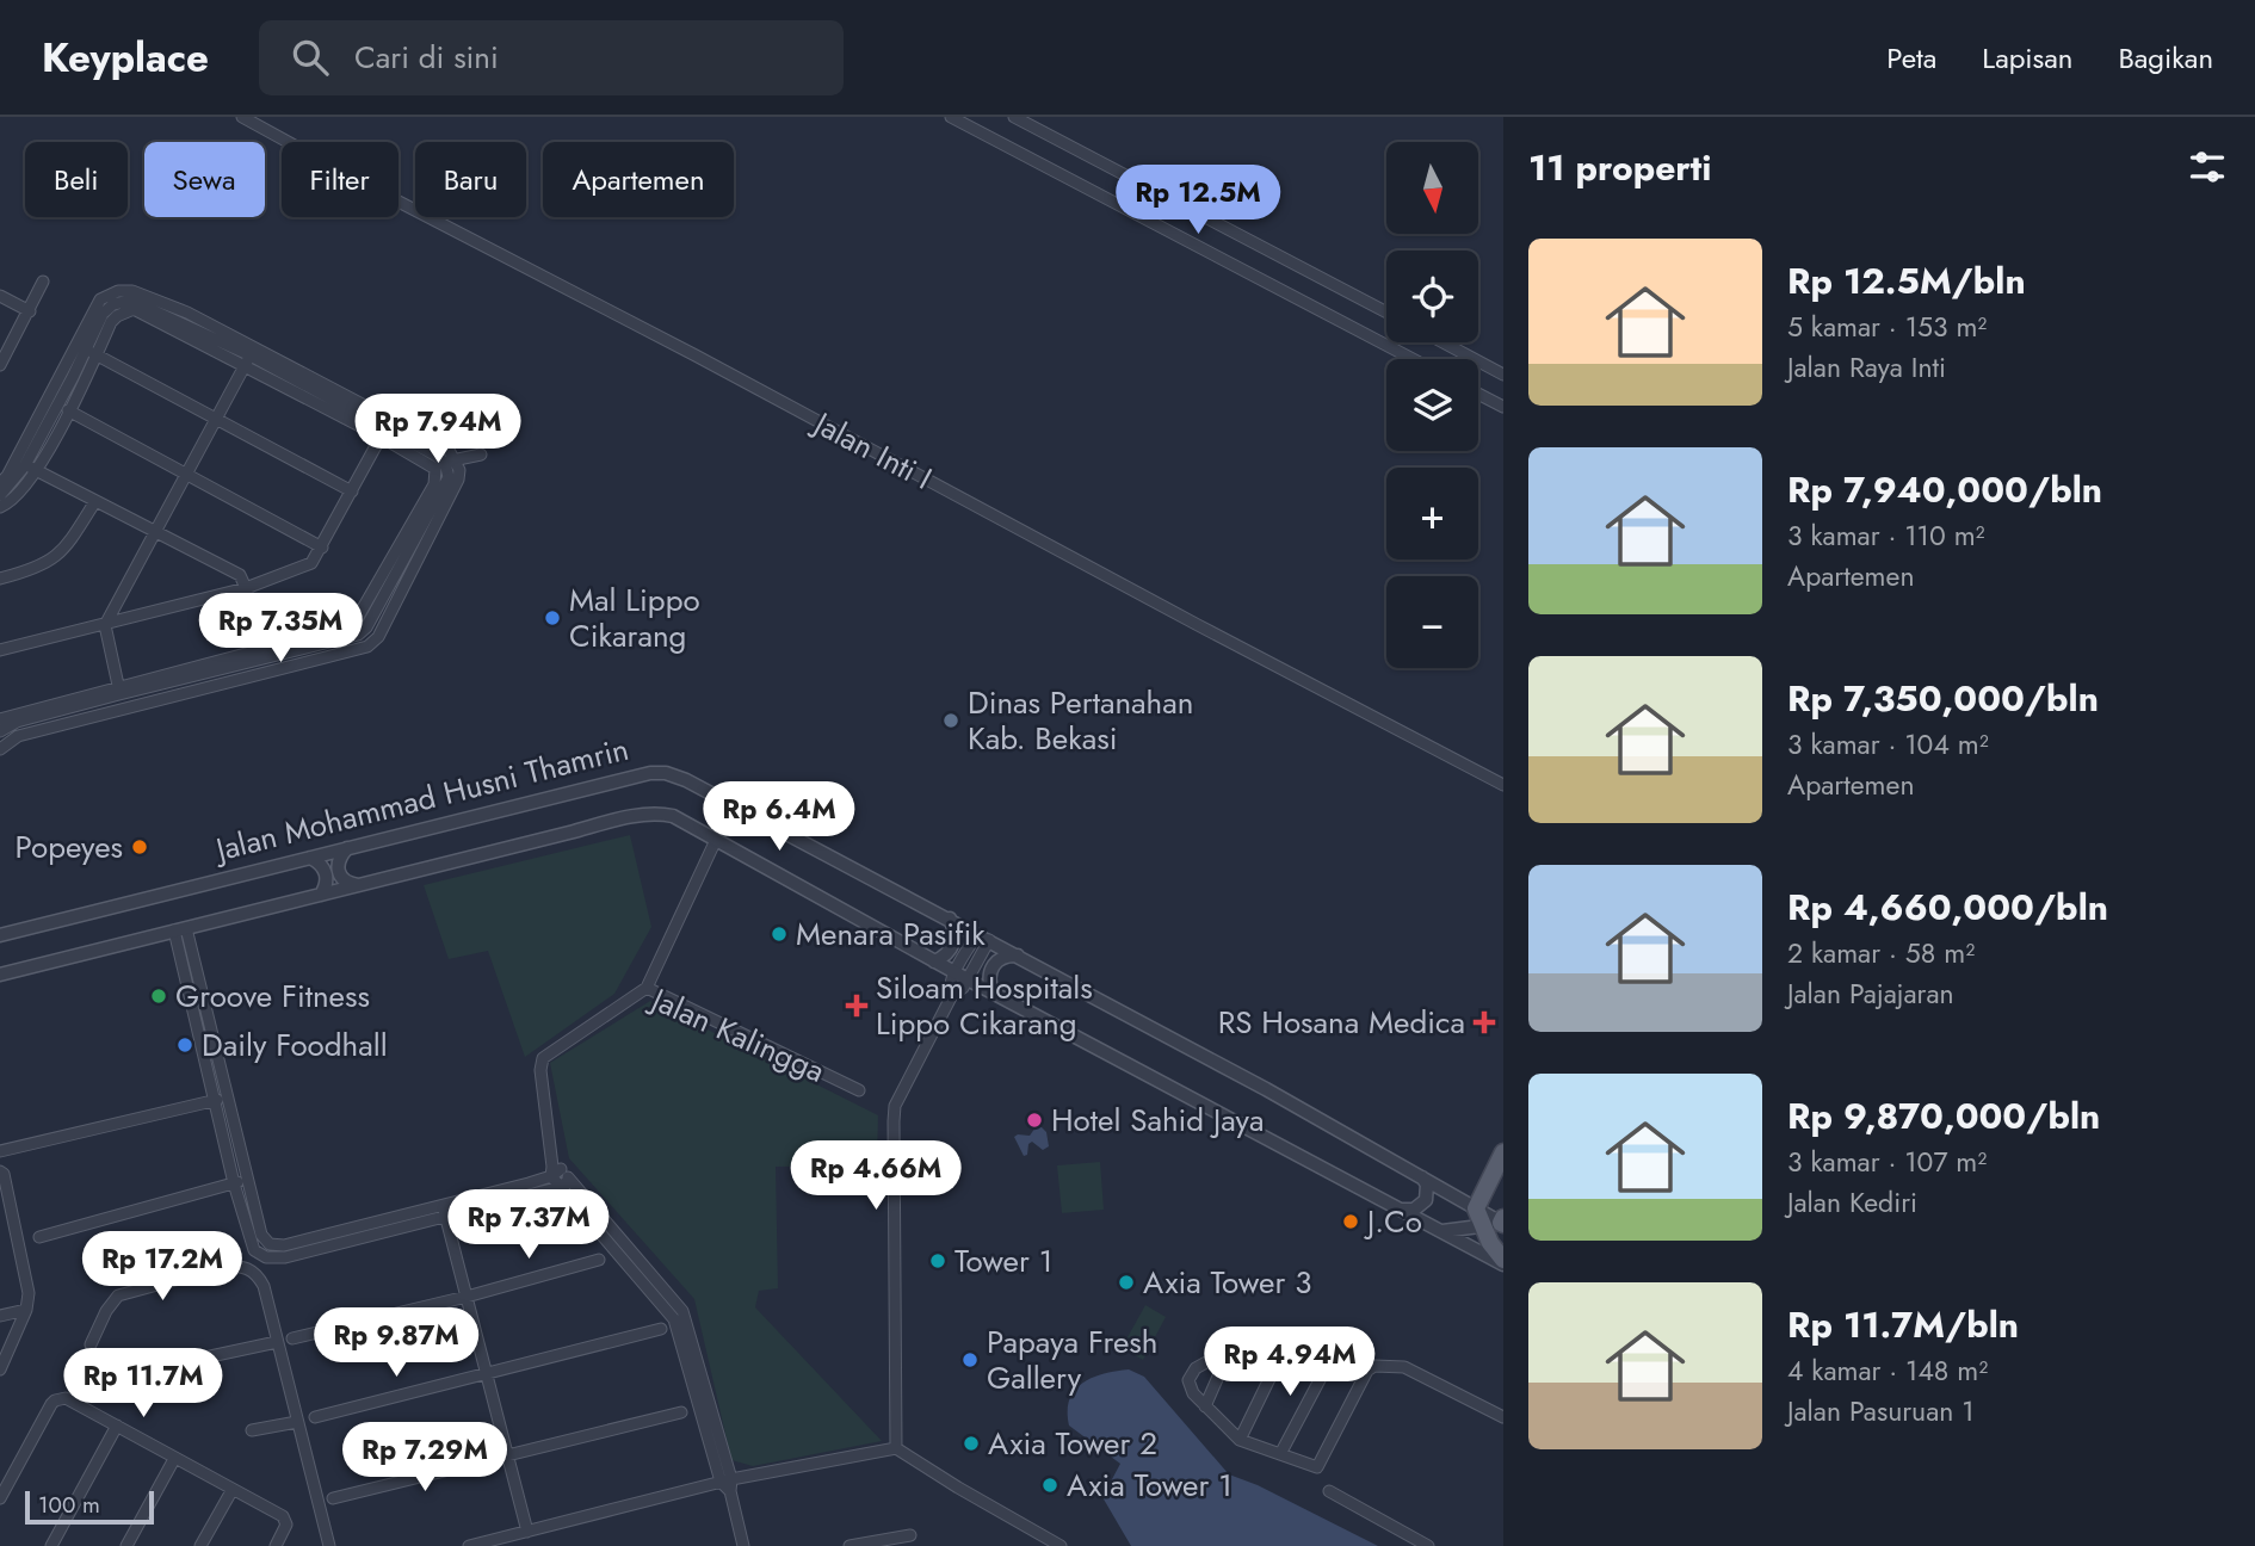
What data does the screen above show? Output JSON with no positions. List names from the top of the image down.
{
  "streets": {
    "street": ["Jalan Inti I", "Jalan Mohammad Husni Thamrin", "Jalan Kalingga"]
  },
  "places": {
    "other": [
      "Mal Lippo Cikarang",
      "Dinas Pertanahan Kab. Bekasi",
      "Popeyes",
      "Menara Pasifik",
      "Groove Fitness",
      "Daily Foodhall",
      "Hotel Sahid Jaya",
      "J.Co",
      "Tower 1",
      "Axia Tower 3",
      "Papaya Fresh Gallery",
      "Axia Tower 2",
      "Axia Tower 1"
    ],
    "health": ["Siloam Hospitals Lippo Cikarang", "RS Hosana Medica"]
  },
  "scale_bar": "100 m",
  "north": "bottom",
  "page": {
    "header": "Keyplace",
    "search": "Cari di sini",
    "nav": ["Peta", "Lapisan", "Bagikan"],
    "heading": "11 properti",
    "map_buttons": ["+", "−"],
    "chip": [
      "Beli",
      "Sewa",
      "Filter",
      "Baru",
      "Apartemen"
    ],
    "price": [
      "Rp 12.5M",
      "Rp 7.94M",
      "Rp 7.35M",
      "Rp 6.4M",
      "Rp 4.66M",
      "Rp 7.37M",
      "Rp 17.2M",
      "Rp 9.87M",
      "Rp 4.94M",
      "Rp 11.7M",
      "Rp 7.29M"
    ],
    "list": [
      {
        "name": "Rp 12.5M/bln",
        "note": "5 kamar · 153 m² · Jalan Raya Inti"
      },
      {
        "name": "Rp 7,940,000/bln",
        "note": "3 kamar · 110 m² · Apartemen"
      },
      {
        "name": "Rp 7,350,000/bln",
        "note": "3 kamar · 104 m² · Apartemen"
      },
      {
        "name": "Rp 4,660,000/bln",
        "note": "2 kamar · 58 m² · Jalan Pajajaran"
      },
      {
        "name": "Rp 9,870,000/bln",
        "note": "3 kamar · 107 m² · Jalan Kediri"
      },
      {
        "name": "Rp 11.7M/bln",
        "note": "4 kamar · 148 m² · Jalan Pasuruan 1"
      }
    ],
    "scale": "100 m"
  }
}
